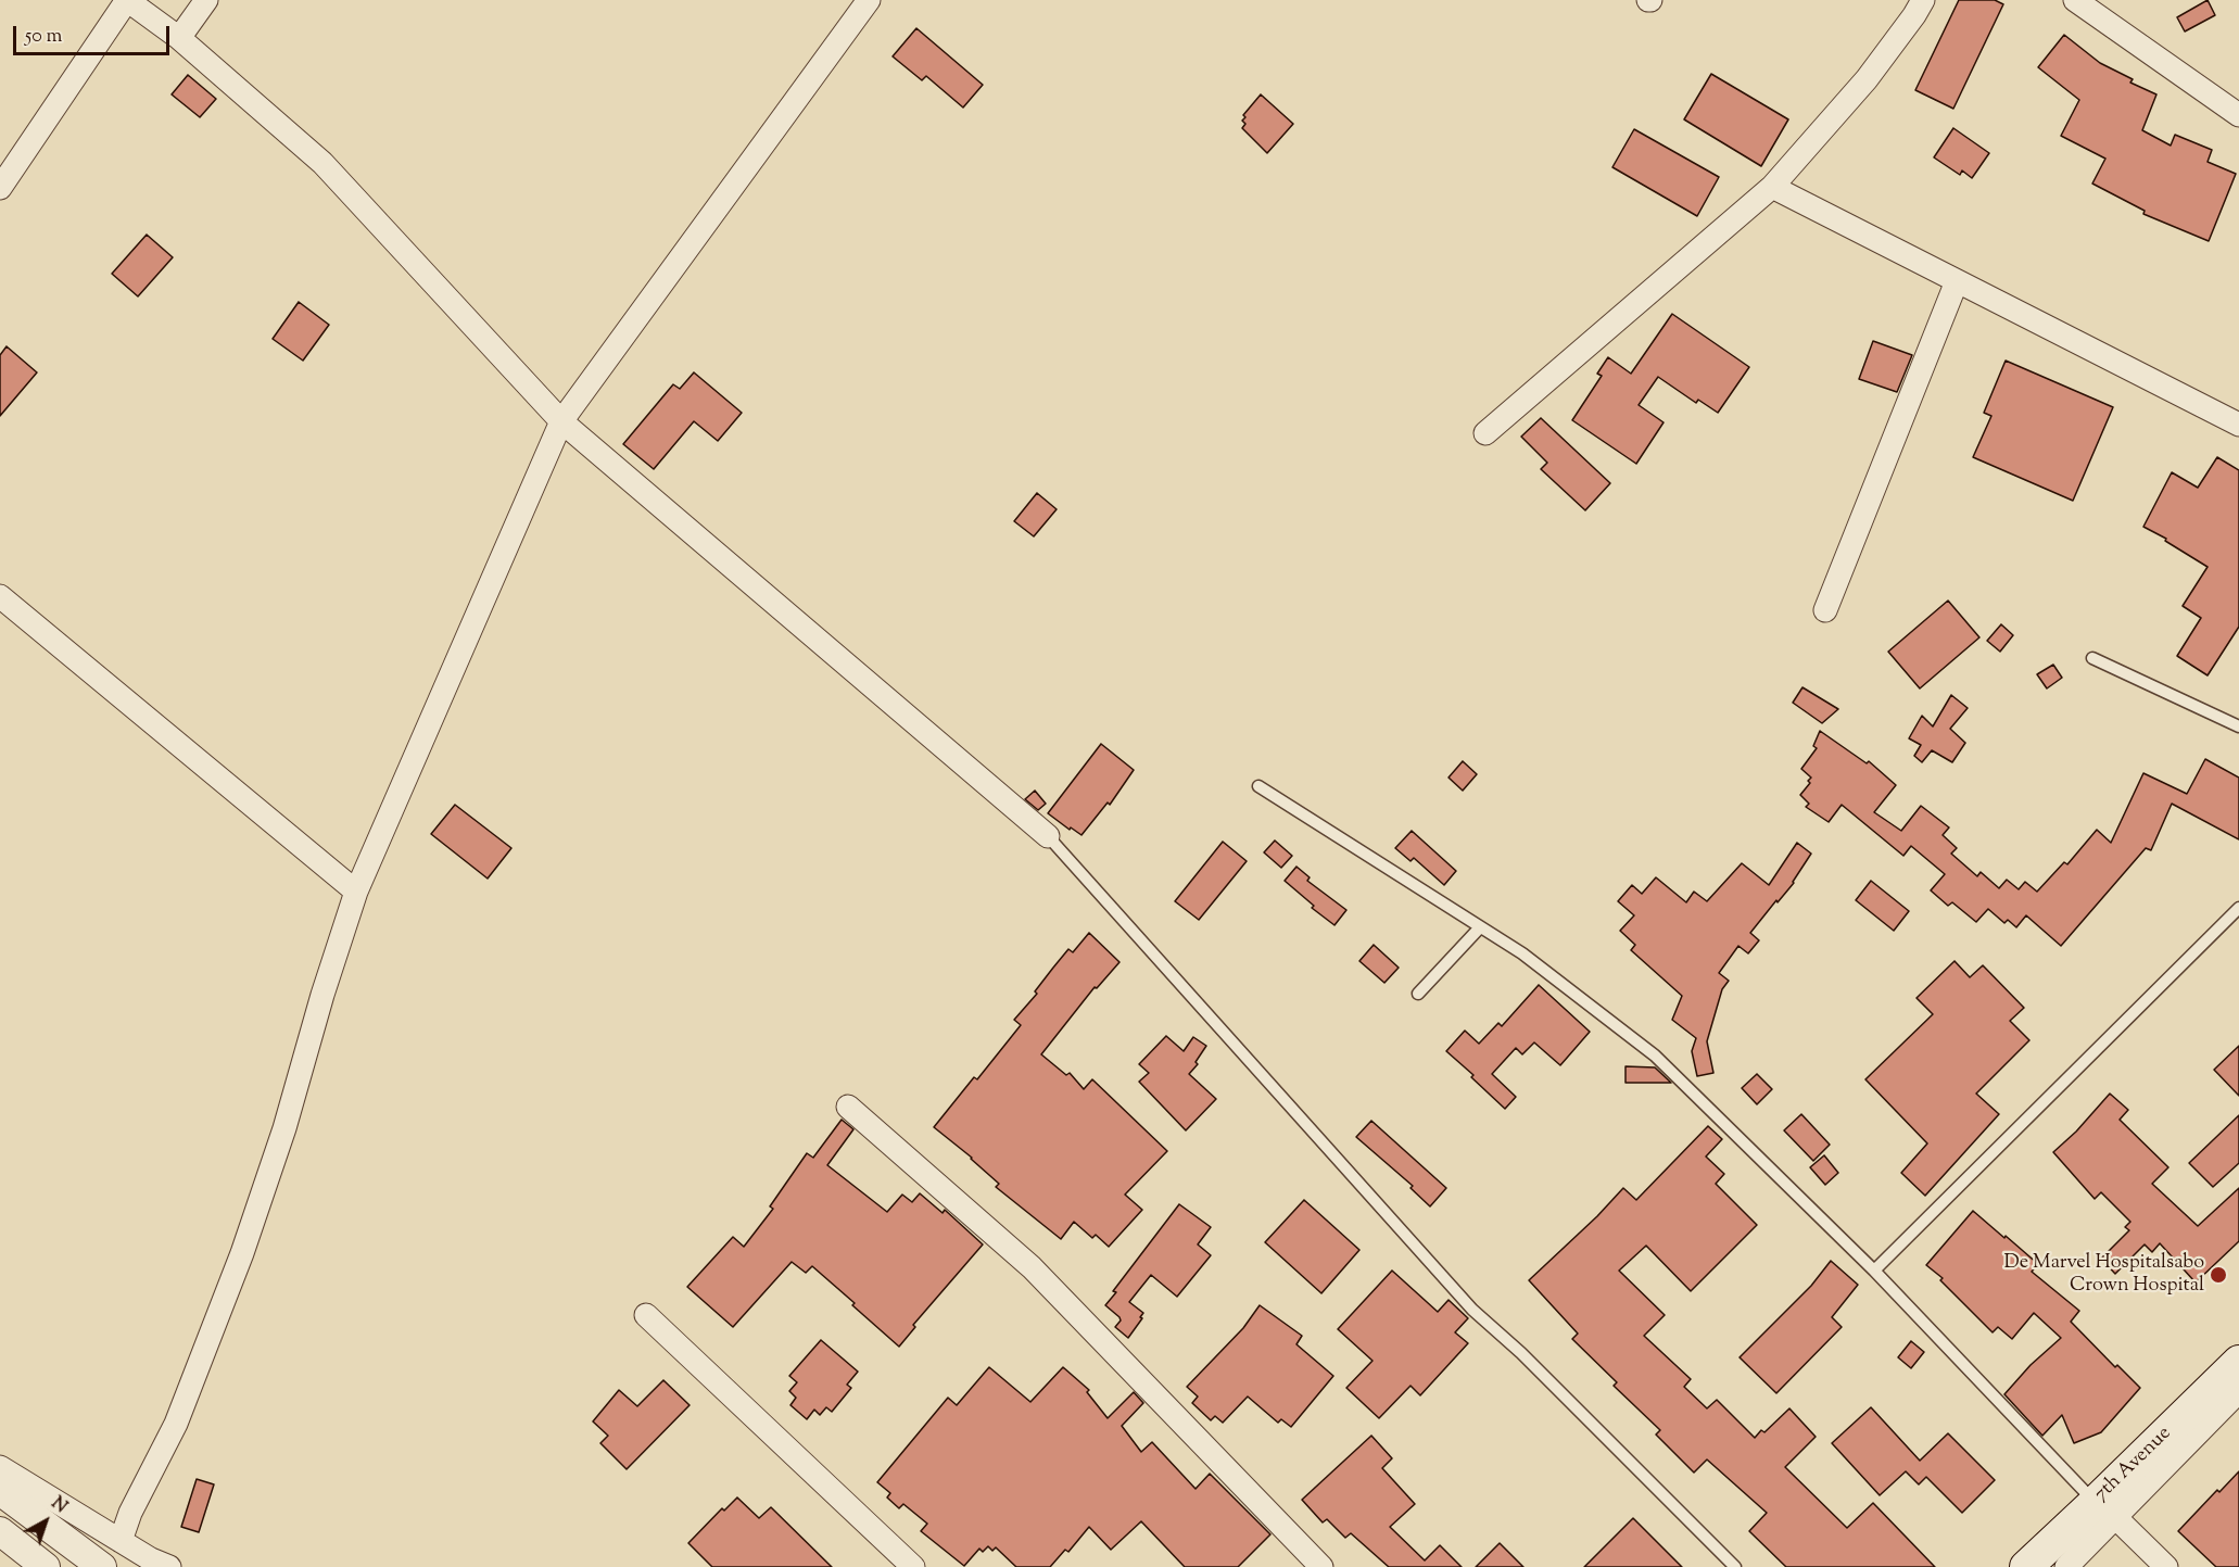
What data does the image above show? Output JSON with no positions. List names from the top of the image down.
{
  "streets": {
    "main road": ["7th Avenue"]
  },
  "places": ["De Marvel Hospitalsabo Crown Hospital"],
  "scale_bar": "50 m",
  "north": "top right"
}
